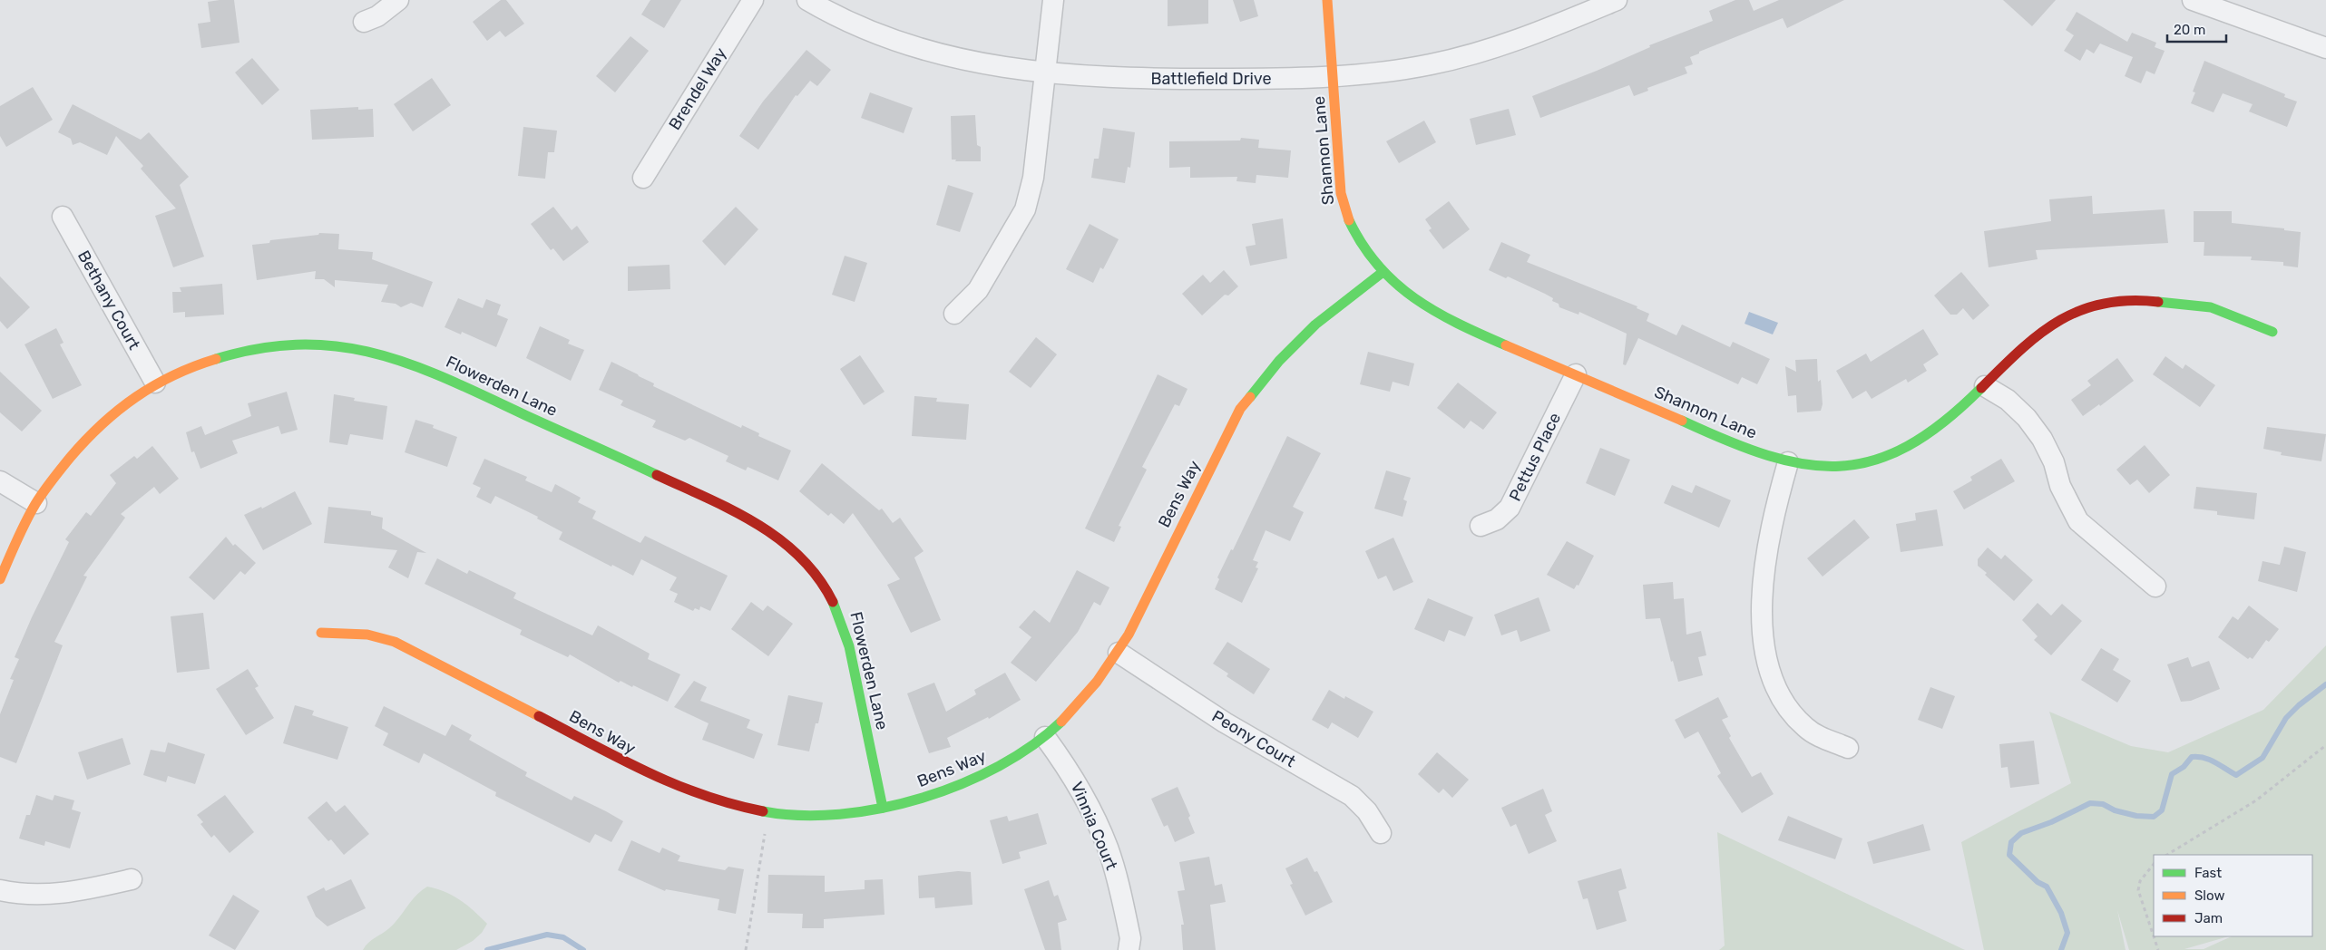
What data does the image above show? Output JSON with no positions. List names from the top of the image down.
{
  "streets": {
    "street": [
      "Battlefield Drive",
      "Brendel Way",
      "Shannon Lane",
      "Bethany Court",
      "Flowerden Lane",
      "Pettus Place",
      "Bens Way",
      "Peony Court",
      "Vinnia Court"
    ]
  },
  "crossings": [
    ["Battlefield Drive", "Shannon Lane"],
    ["Shannon Lane", "Pettus Place"],
    ["Shannon Lane", "Bens Way"],
    ["Bethany Court", "Flowerden Lane"],
    ["Flowerden Lane", "Bens Way"],
    ["Bens Way", "Peony Court"],
    ["Bens Way", "Vinnia Court"]
  ],
  "legend": ["Fast", "Slow", "Jam"],
  "scale_bar": "20 m"
}
